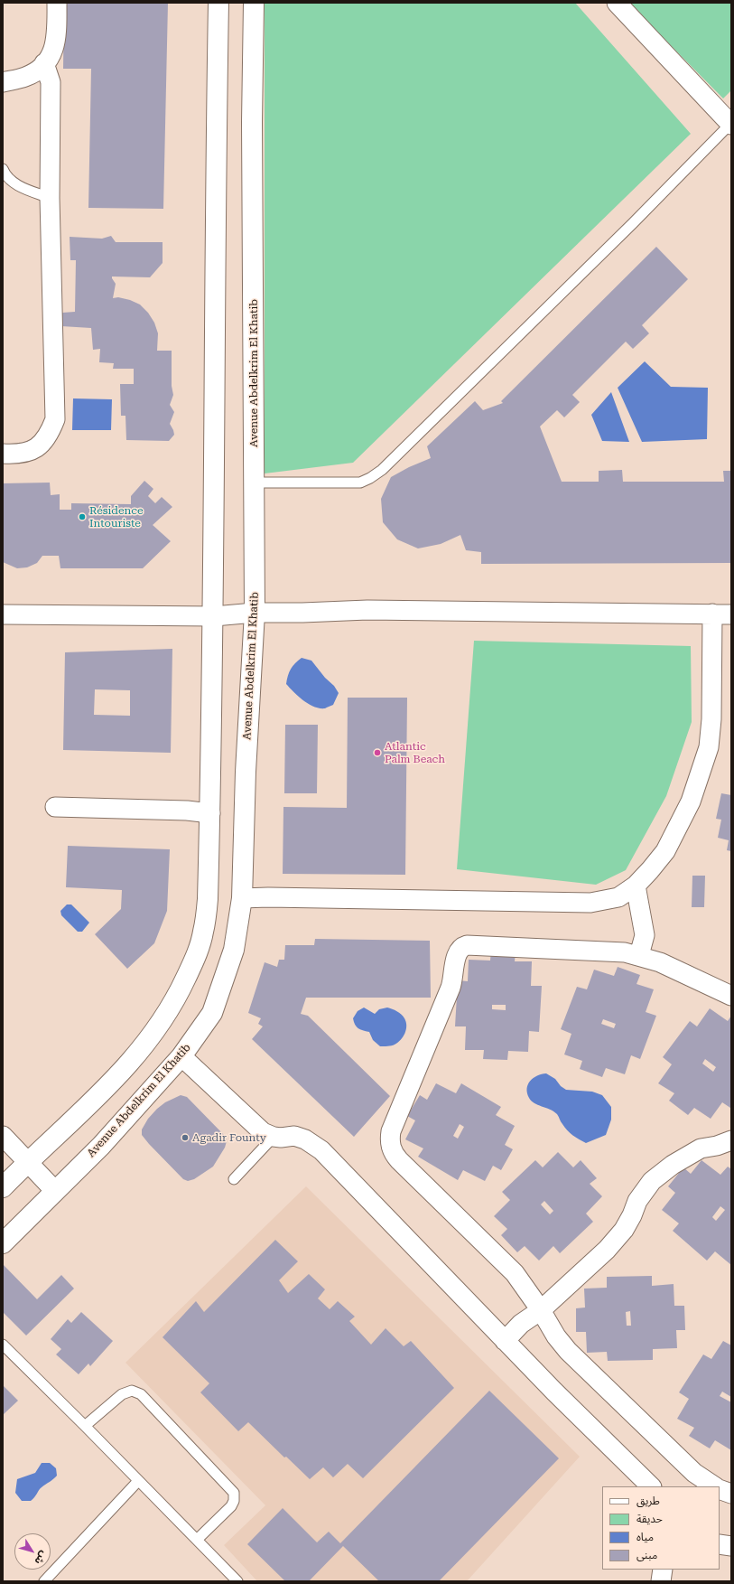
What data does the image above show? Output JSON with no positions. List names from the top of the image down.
{
  "streets": {
    "street": ["Avenue Abdelkrim El Khatib"]
  },
  "places": ["Résidence Intouriste", "Atlantic Palm Beach", "Agadir Founty"],
  "legend": [
    "طريق",
    "حديقة",
    "مياه",
    "مبنى"
  ],
  "north": "bottom right"
}
